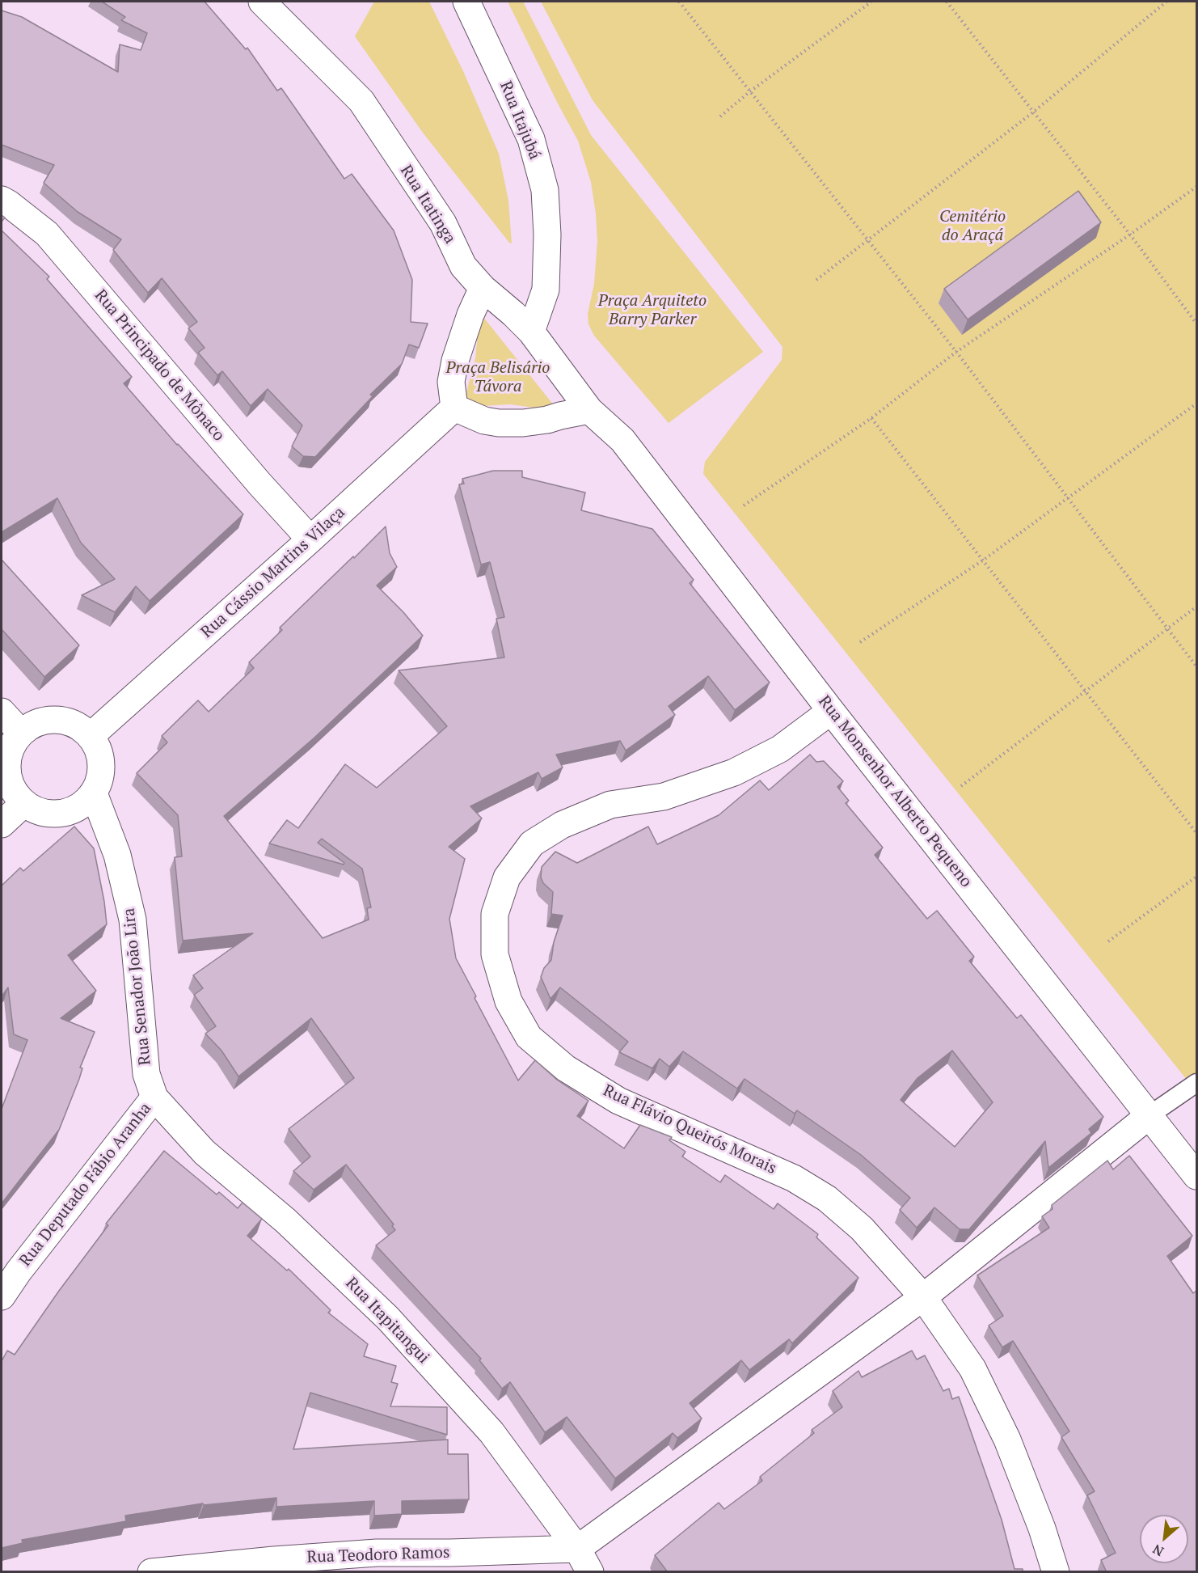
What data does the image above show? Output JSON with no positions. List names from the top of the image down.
{
  "streets": {
    "street": [
      "Rua Itajubá",
      "Rua Itatinga",
      "Rua Principado de Mônaco",
      "Rua Cássio Martins Vilaça",
      "Rua Monsenhor Alberto Pequeno",
      "Rua Senador João Lira",
      "Rua Flávio Queirós Morais",
      "Rua Deputado Fábio Aranha",
      "Rua Itapitangui",
      "Rua Teodoro Ramos"
    ]
  },
  "crossings": [
    ["Rua Itajubá", "Rua Itatinga"],
    ["Rua Itatinga", "Rua Monsenhor Alberto Pequeno"],
    ["Rua Principado de Mônaco", "Rua Cássio Martins Vilaça"],
    ["Rua Cássio Martins Vilaça", "Rua Senador João Lira"],
    ["Rua Monsenhor Alberto Pequeno", "Rua Flávio Queirós Morais"],
    ["Rua Senador João Lira", "Rua Deputado Fábio Aranha"],
    ["Rua Senador João Lira", "Rua Itapitangui"],
    ["Rua Deputado Fábio Aranha", "Rua Itapitangui"],
    ["Rua Itapitangui", "Rua Teodoro Ramos"]
  ],
  "parks": ["Cemitério do Araçá", "Praça Arquiteto Barry Parker", "Praça Belisário Távora"],
  "north": "bottom left"
}
